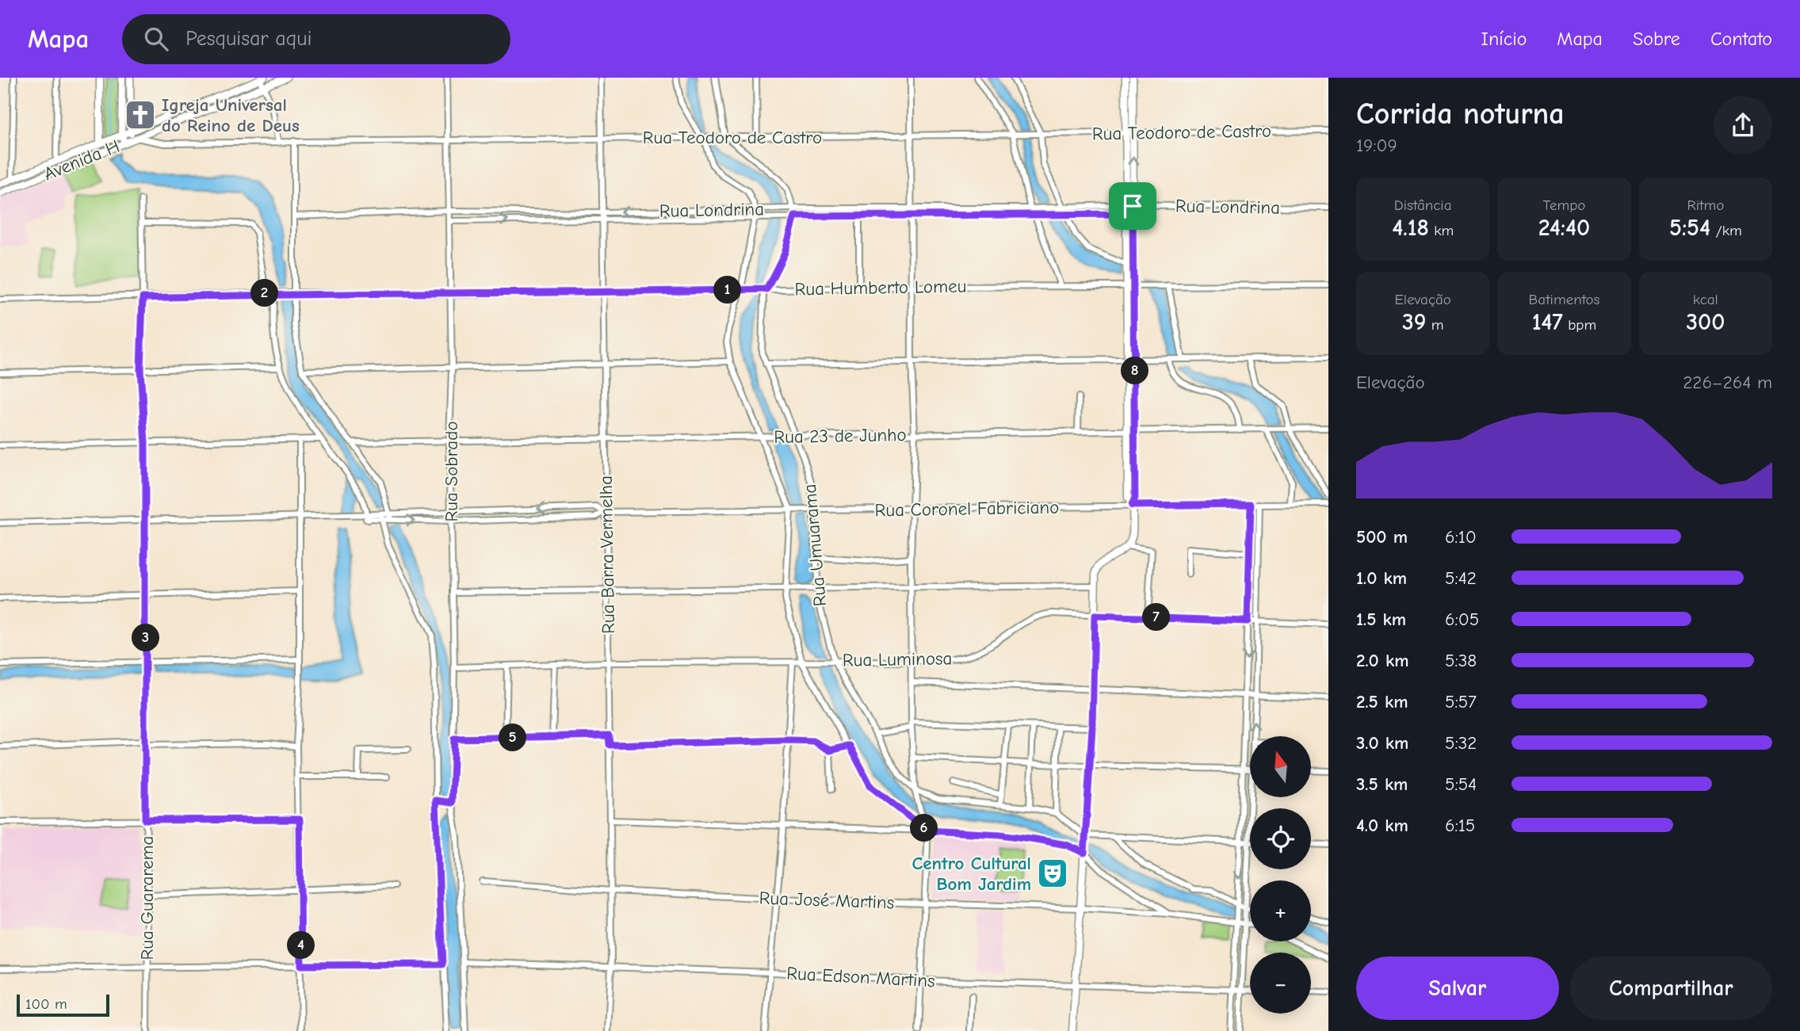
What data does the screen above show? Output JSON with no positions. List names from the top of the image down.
{
  "streets": {
    "street": [
      "Rua Teodoro de Castro",
      "Avenida H",
      "Rua Londrina",
      "Rua Humberto Lomeu",
      "Rua 23 de Junho",
      "Rua Sobrado",
      "Rua Coronel Fabriciano",
      "Rua Umuarama",
      "Rua Barra Vermelha",
      "Rua Luminosa",
      "Rua Guararema",
      "Rua José Martins",
      "Rua Edson Martins"
    ]
  },
  "crossings": [
    ["Rua Teodoro de Castro", "Avenida H"],
    ["Rua Teodoro de Castro", "Rua Sobrado"],
    ["Rua Teodoro de Castro", "Rua Umuarama"],
    ["Rua Teodoro de Castro", "Rua Barra Vermelha"],
    ["Rua Londrina", "Rua Sobrado"],
    ["Rua Londrina", "Rua Umuarama"],
    ["Rua Londrina", "Rua Barra Vermelha"],
    ["Rua Humberto Lomeu", "Rua Sobrado"],
    ["Rua Humberto Lomeu", "Rua Umuarama"],
    ["Rua Humberto Lomeu", "Rua Barra Vermelha"],
    ["Rua Humberto Lomeu", "Rua Guararema"],
    ["Rua 23 de Junho", "Rua Sobrado"],
    ["Rua 23 de Junho", "Rua Umuarama"],
    ["Rua 23 de Junho", "Rua Barra Vermelha"],
    ["Rua Sobrado", "Rua Coronel Fabriciano"],
    ["Rua Sobrado", "Rua Luminosa"],
    ["Rua Sobrado", "Rua Edson Martins"],
    ["Rua Coronel Fabriciano", "Rua Umuarama"],
    ["Rua Coronel Fabriciano", "Rua Barra Vermelha"],
    ["Rua Coronel Fabriciano", "Rua Guararema"],
    ["Rua Umuarama", "Rua Luminosa"],
    ["Rua Barra Vermelha", "Rua Luminosa"],
    ["Rua Barra Vermelha", "Rua José Martins"],
    ["Rua Barra Vermelha", "Rua Edson Martins"]
  ],
  "places": {
    "church": ["Igreja Universal do Reino de Deus"],
    "theatre": ["Centro Cultural Bom Jardim"]
  },
  "scale_bar": "100 m",
  "north": "top",
  "page": {
    "header": "Mapa",
    "search": "Pesquisar aqui",
    "nav": [
      "Início",
      "Mapa",
      "Sobre",
      "Contato"
    ],
    "heading": ["Corrida noturna", "19:09"],
    "stats": [
      ["Distância", "4.18 km"],
      ["Tempo", "24:40"],
      ["Ritmo", "5:54 /km"],
      ["Elevação", "39 m"],
      ["Batimentos", "147 bpm"],
      ["kcal", "300"]
    ],
    "pins": [
      "1",
      "2",
      "8",
      "7",
      "3",
      "5",
      "6",
      "4"
    ],
    "chart": ["Elevação", "226–264 m"],
    "list": [
      {
        "name": "500 m",
        "note": "6:10"
      },
      {
        "name": "1.0 km",
        "note": "5:42"
      },
      {
        "name": "1.5 km",
        "note": "6:05"
      },
      {
        "name": "2.0 km",
        "note": "5:38"
      },
      {
        "name": "2.5 km",
        "note": "5:57"
      },
      {
        "name": "3.0 km",
        "note": "5:32"
      },
      {
        "name": "3.5 km",
        "note": "5:54"
      },
      {
        "name": "4.0 km",
        "note": "6:15"
      }
    ],
    "map_buttons": ["+", "−"],
    "buttons": ["Salvar", "Compartilhar"],
    "scale": "100 m"
  }
}
